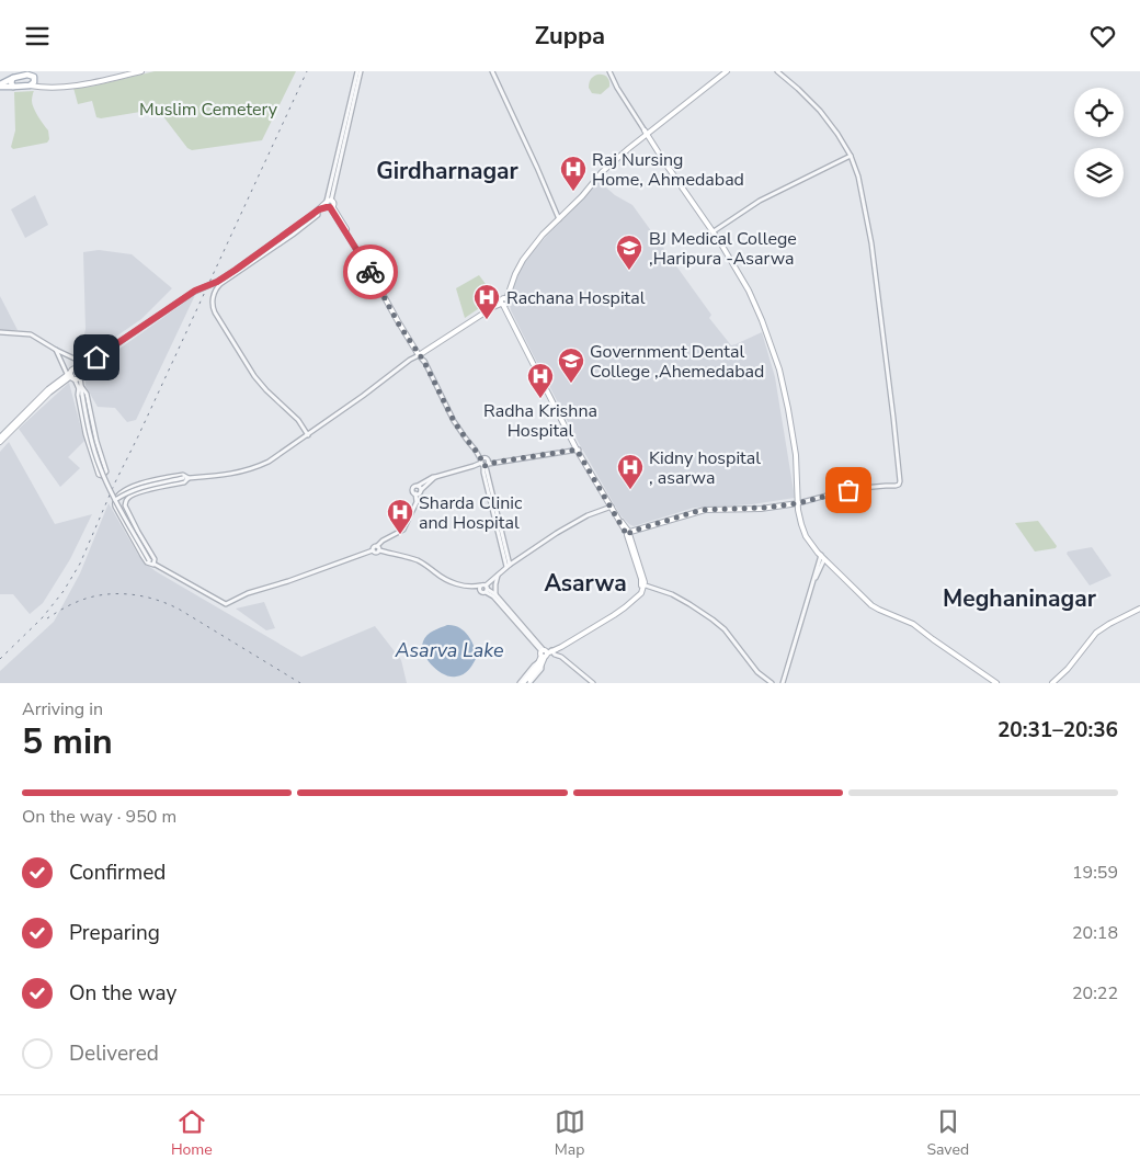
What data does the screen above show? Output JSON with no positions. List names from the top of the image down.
{
  "districts": ["Girdharnagar", "Asarwa", "Meghaninagar"],
  "water": ["Asarva Lake"],
  "parks": ["Muslim Cemetery"],
  "places": {
    "hospital": [
      "Raj Nursing Home, Ahmedabad",
      "Rachana Hospital",
      "Radha Krishna Hospital",
      "Kidny hospital , asarwa",
      "Sharda Clinic and Hospital"
    ],
    "school or university": ["BJ Medical College ,Haripura -Asarwa", "Government Dental College ,Ahemedabad"]
  },
  "page": {
    "header": "Zuppa",
    "heading": ["5 min", "Arriving in", "20:31–20:36"],
    "bar": "On the way · 950 m",
    "list": [
      ["Confirmed", "19:59"],
      ["Preparing", "20:18"],
      ["On the way", "20:22"],
      "Delivered"
    ],
    "tabs": ["Home", "Map", "Saved"]
  }
}
